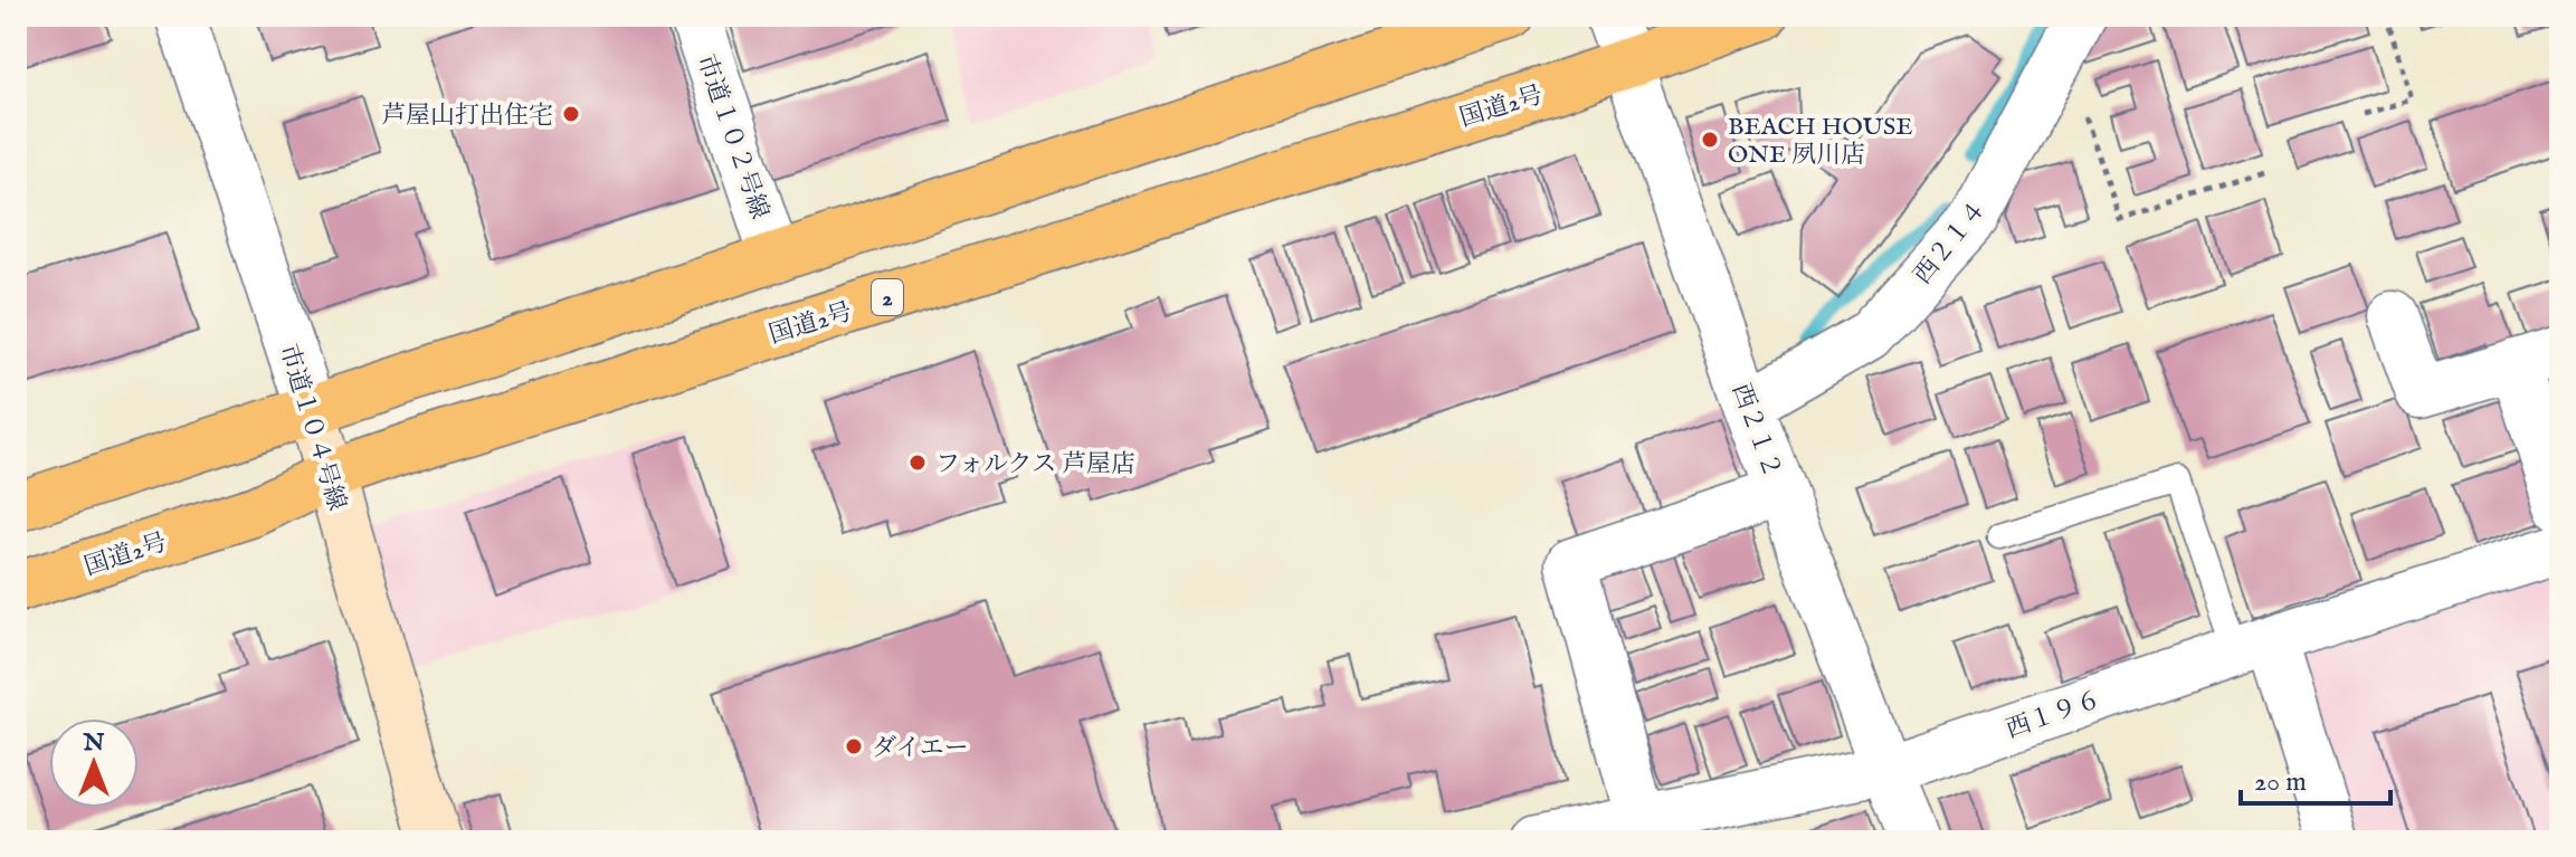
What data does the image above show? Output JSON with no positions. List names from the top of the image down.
{
  "streets": {
    "highway": ["国道2号", "2"],
    "street": [
      "市道１０２号線",
      "西２１４",
      "市道１０４号線",
      "西２１２",
      "西１９６"
    ]
  },
  "crossings": [
    ["国道2号", "市道１０４号線"],
    ["国道2号", "西２１２"],
    ["西２１４", "西２１２"],
    ["西２１２", "西１９６"]
  ],
  "places": [
    "芦屋山打出住宅",
    "BEACH HOUSE ONE 夙川店",
    "フォルクス 芦屋店",
    "ダイエー"
  ],
  "scale_bar": "20 m",
  "north": "top"
}
